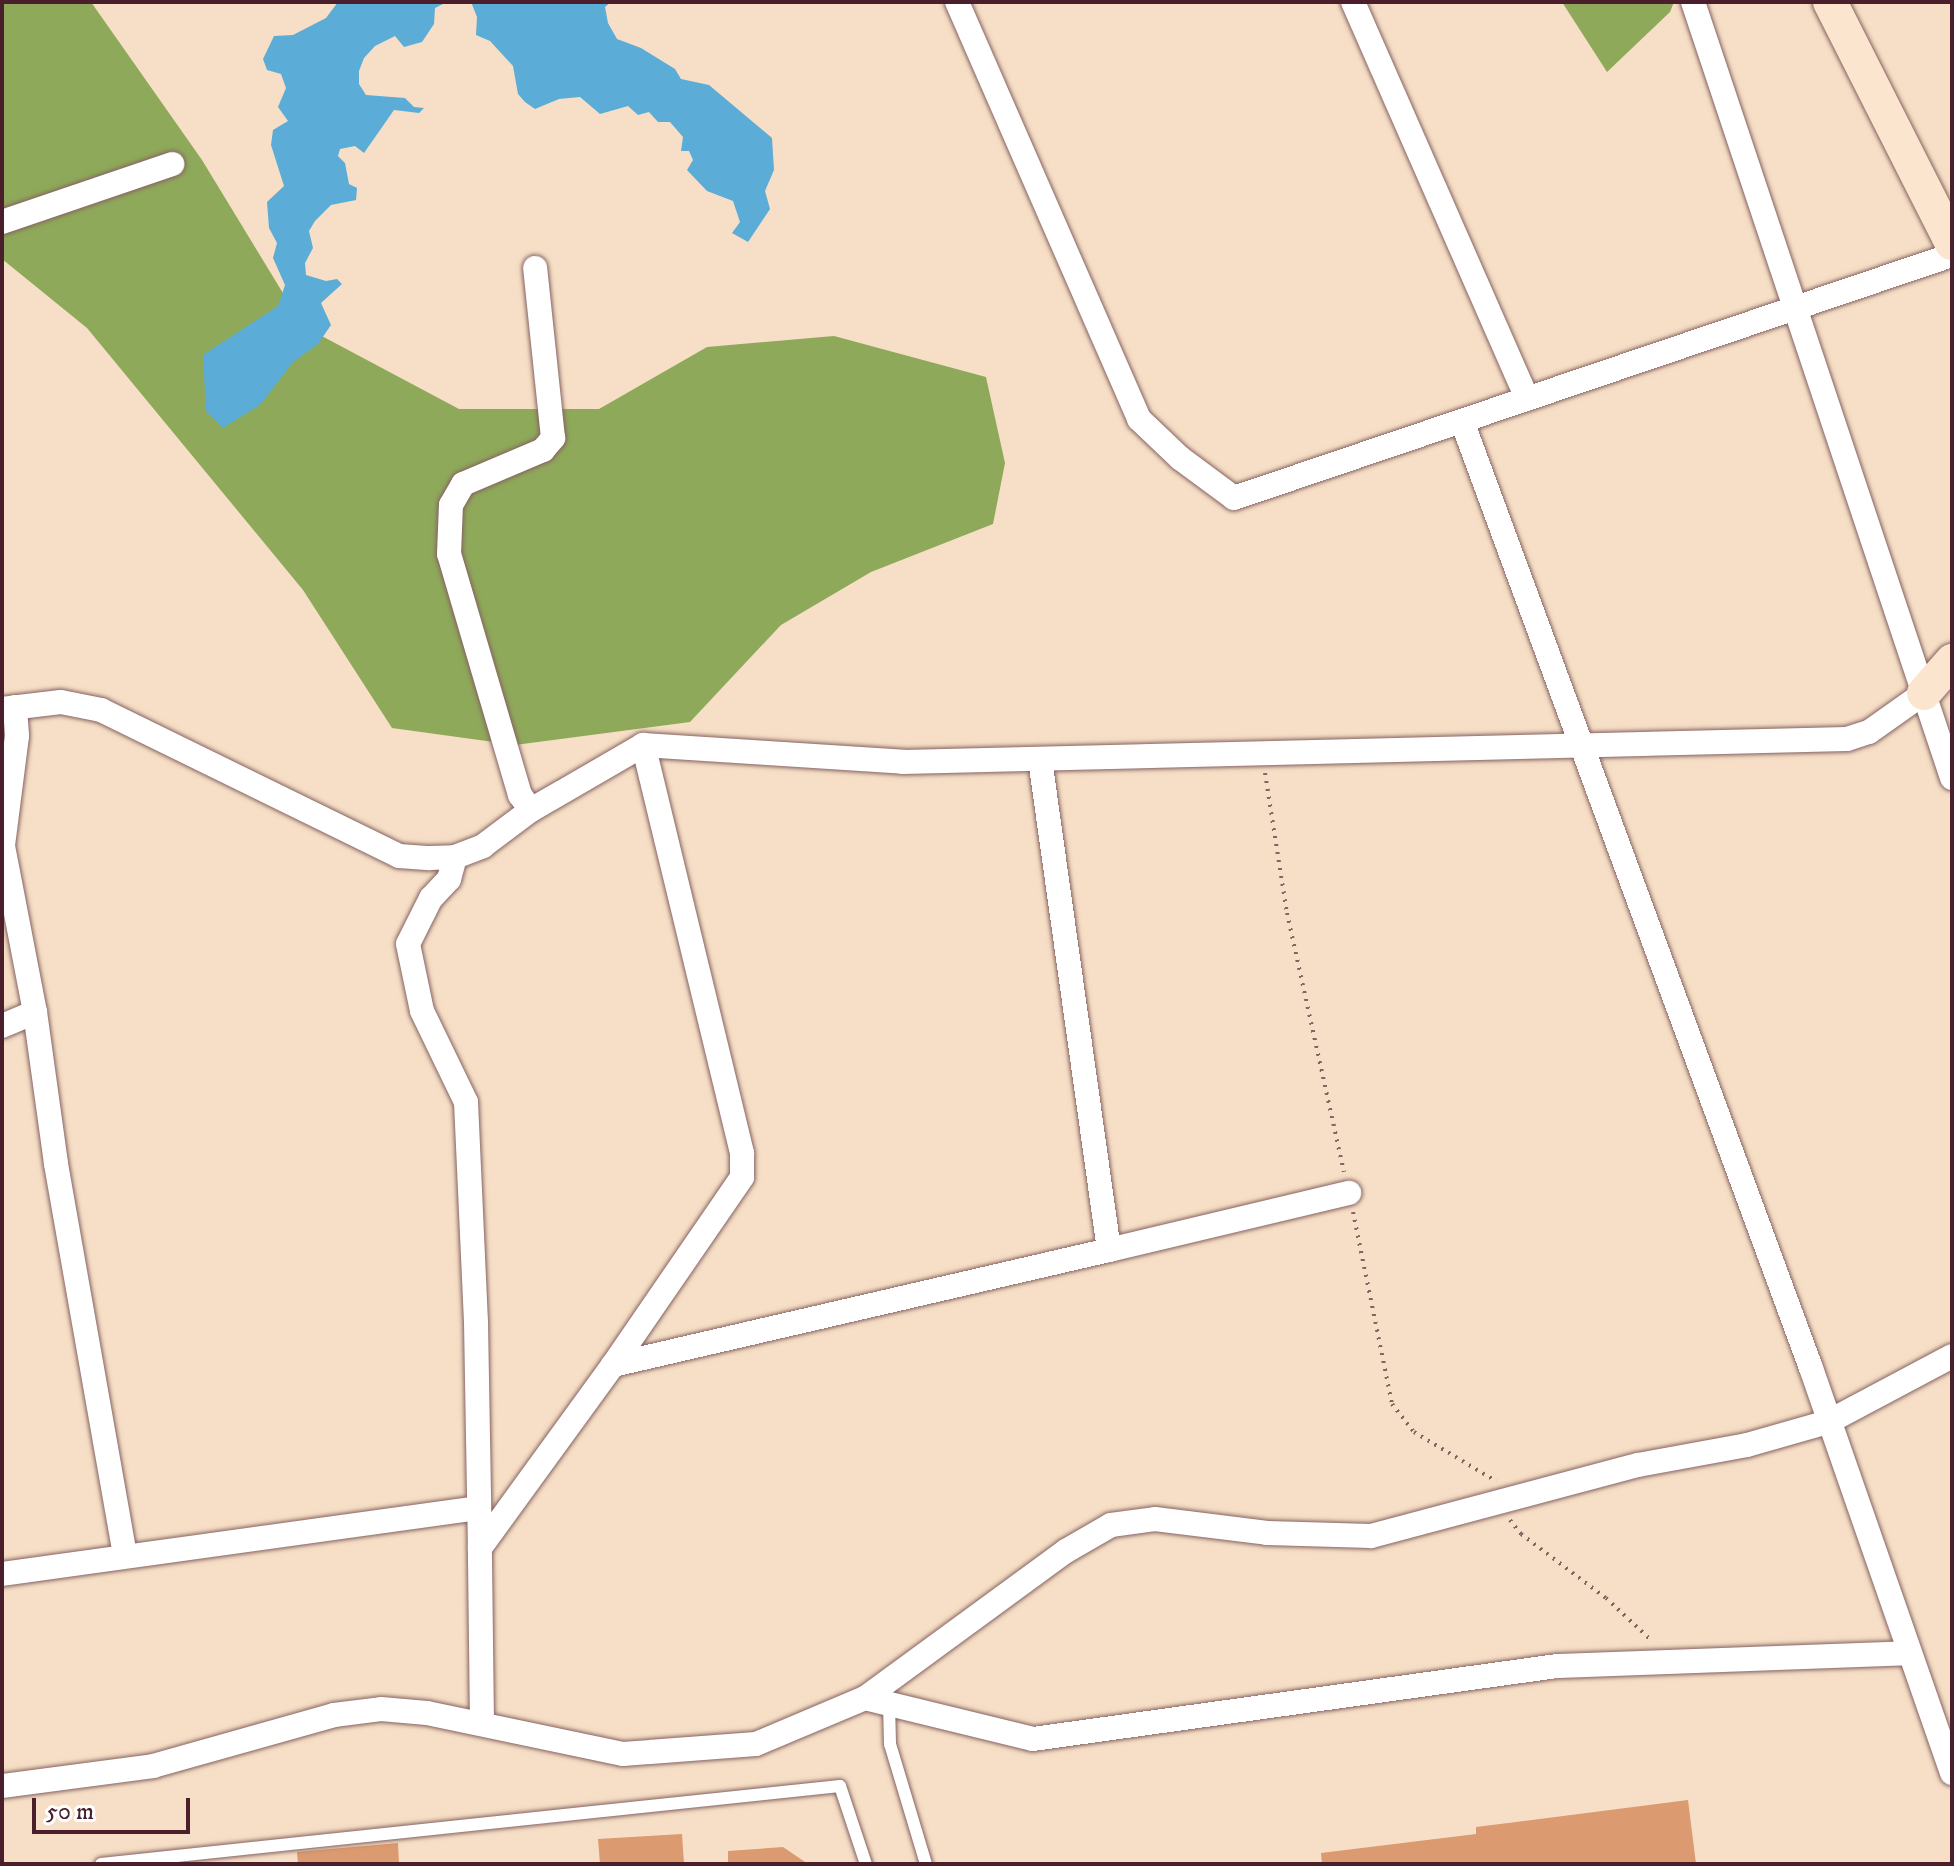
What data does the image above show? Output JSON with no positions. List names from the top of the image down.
{
  "scale_bar": "50 m"
}
